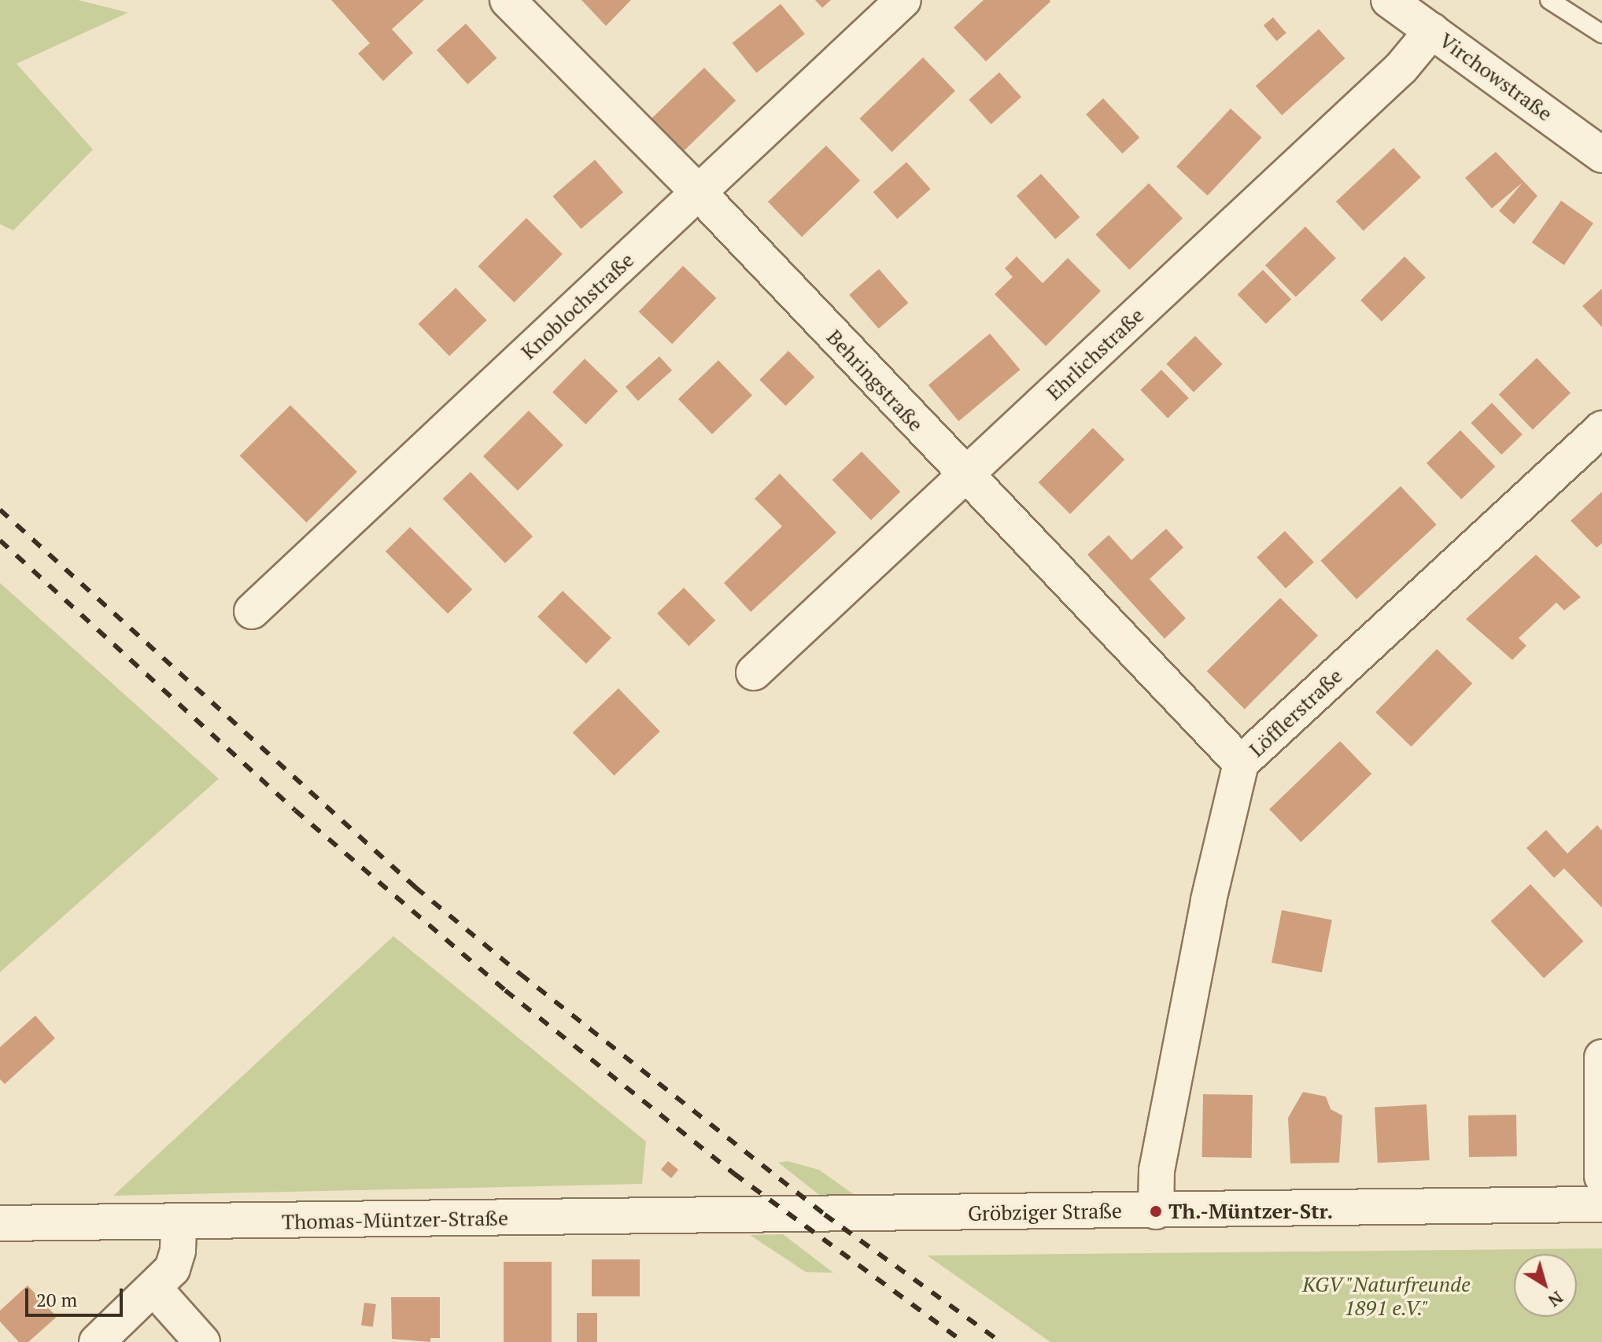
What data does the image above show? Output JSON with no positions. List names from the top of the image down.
{
  "streets": {
    "street": [
      "Virchowstraße",
      "Knoblochstraße",
      "Ehrlichstraße",
      "Behringstraße",
      "Löfflerstraße",
      "Gröbziger Straße",
      "Thomas-Müntzer-Straße"
    ]
  },
  "crossings": [
    ["Virchowstraße", "Ehrlichstraße"],
    ["Knoblochstraße", "Behringstraße"],
    ["Ehrlichstraße", "Behringstraße"],
    ["Behringstraße", "Löfflerstraße"],
    ["Löfflerstraße", "Gröbziger Straße"],
    ["Gröbziger Straße", "Thomas-Müntzer-Straße"]
  ],
  "parks": ["KGV \"Naturfreunde 1891 e.V.\""],
  "places": ["Th.-Müntzer-Str."],
  "scale_bar": "20 m",
  "north": "bottom right"
}
